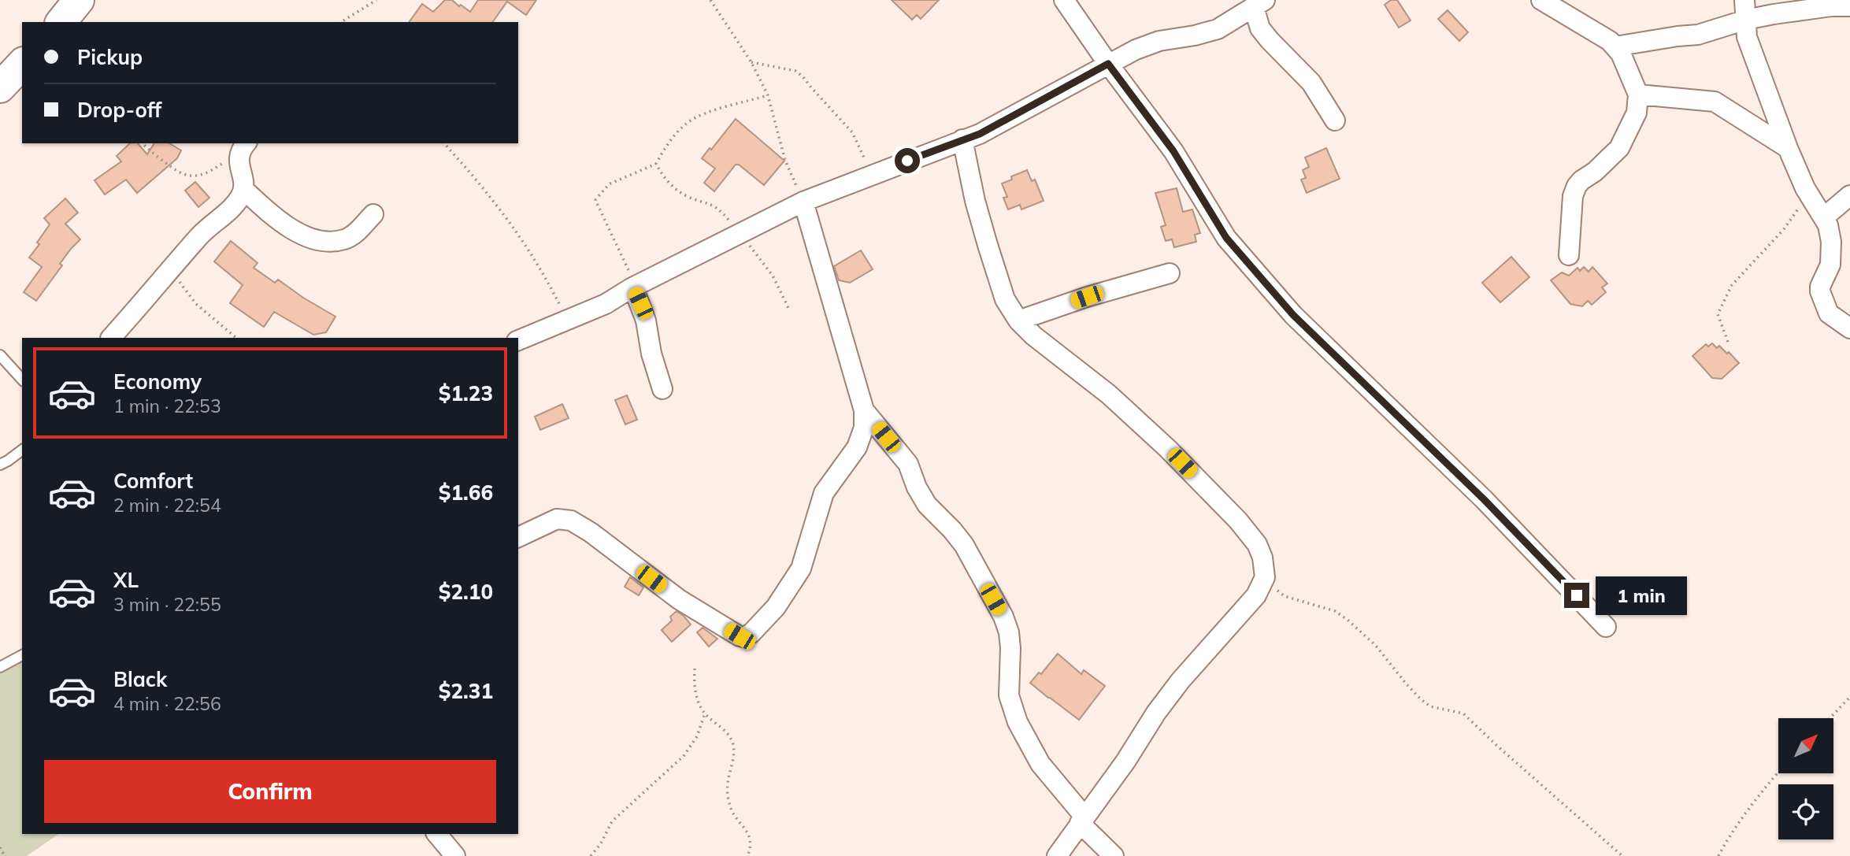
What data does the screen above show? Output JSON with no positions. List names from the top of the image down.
{
  "north": "top right",
  "page": {
    "banner": ["Pickup", "Drop-off"],
    "list": [
      {
        "name": "Economy",
        "note": "1 min · 22:53",
        "value": "$1.23"
      },
      {
        "name": "Comfort",
        "note": "2 min · 22:54",
        "value": "$1.66"
      },
      {
        "name": "XL",
        "note": "3 min · 22:55",
        "value": "$2.10"
      },
      {
        "name": "Black",
        "note": "4 min · 22:56",
        "value": "$2.31"
      }
    ],
    "bubble": "1 min",
    "buttons": "Confirm"
  }
}
